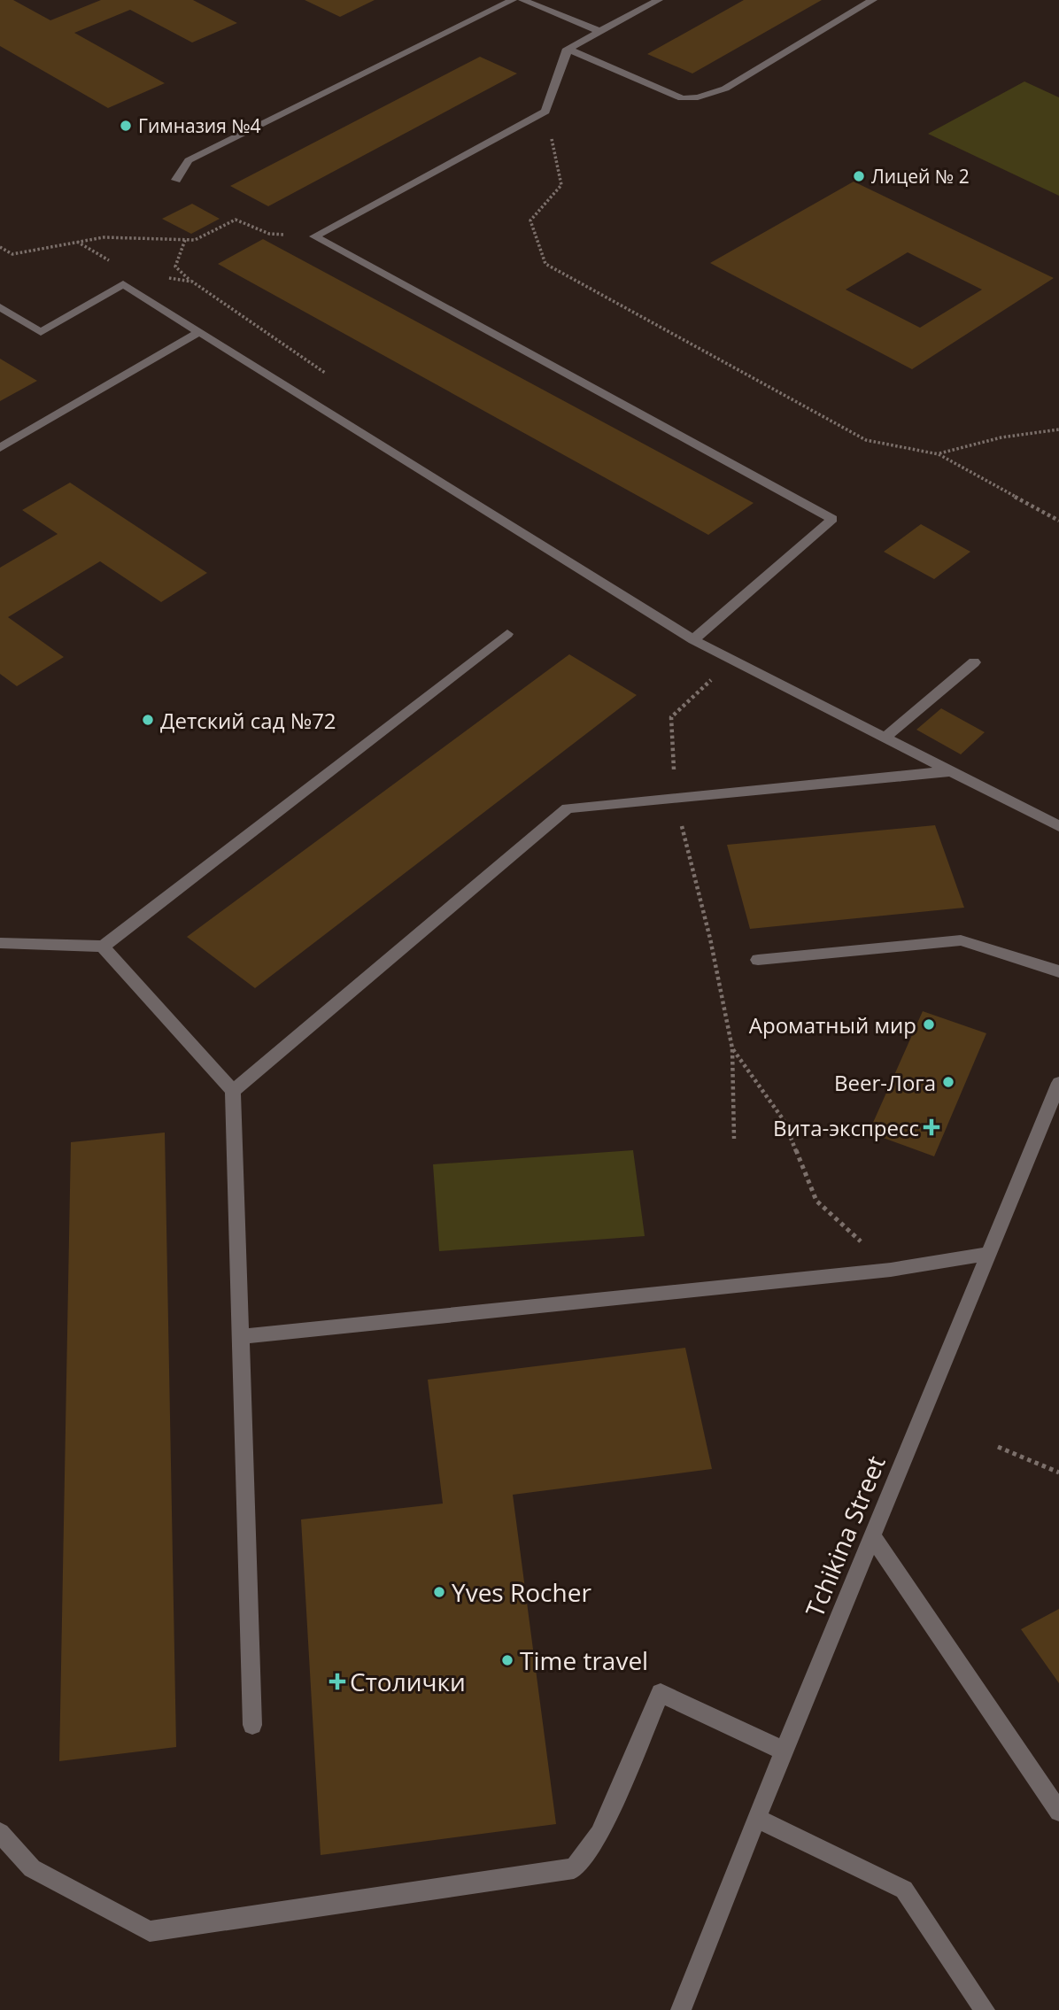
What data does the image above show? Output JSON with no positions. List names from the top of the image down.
{
  "streets": {
    "street": ["Tchikina Street"]
  },
  "places": {
    "other": [
      "Гимназия №4",
      "Лицей № 2",
      "Детский сад №72",
      "Ароматный мир",
      "Beer-Лога",
      "Yves Rocher",
      "Time travel"
    ],
    "health": ["Вита-экспресс", "Столички"]
  }
}
